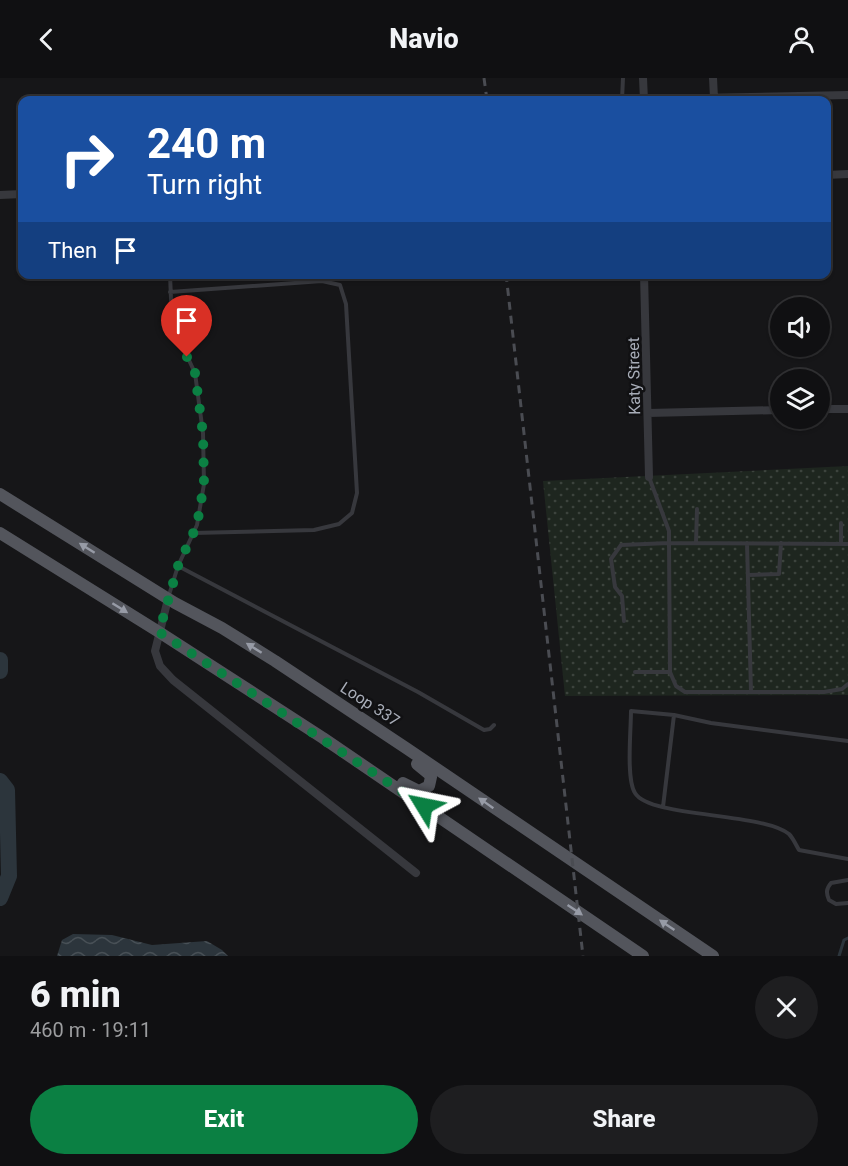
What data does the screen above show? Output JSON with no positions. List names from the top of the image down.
{
  "streets": {
    "main road": ["Loop 337"],
    "street": ["Katy Street"]
  },
  "page": {
    "header": "Navio",
    "turn": ["240 m", "Turn right"],
    "then": "Then",
    "heading": ["6 min", "460 m · 19:11"],
    "buttons": ["Exit", "Share"]
  }
}
